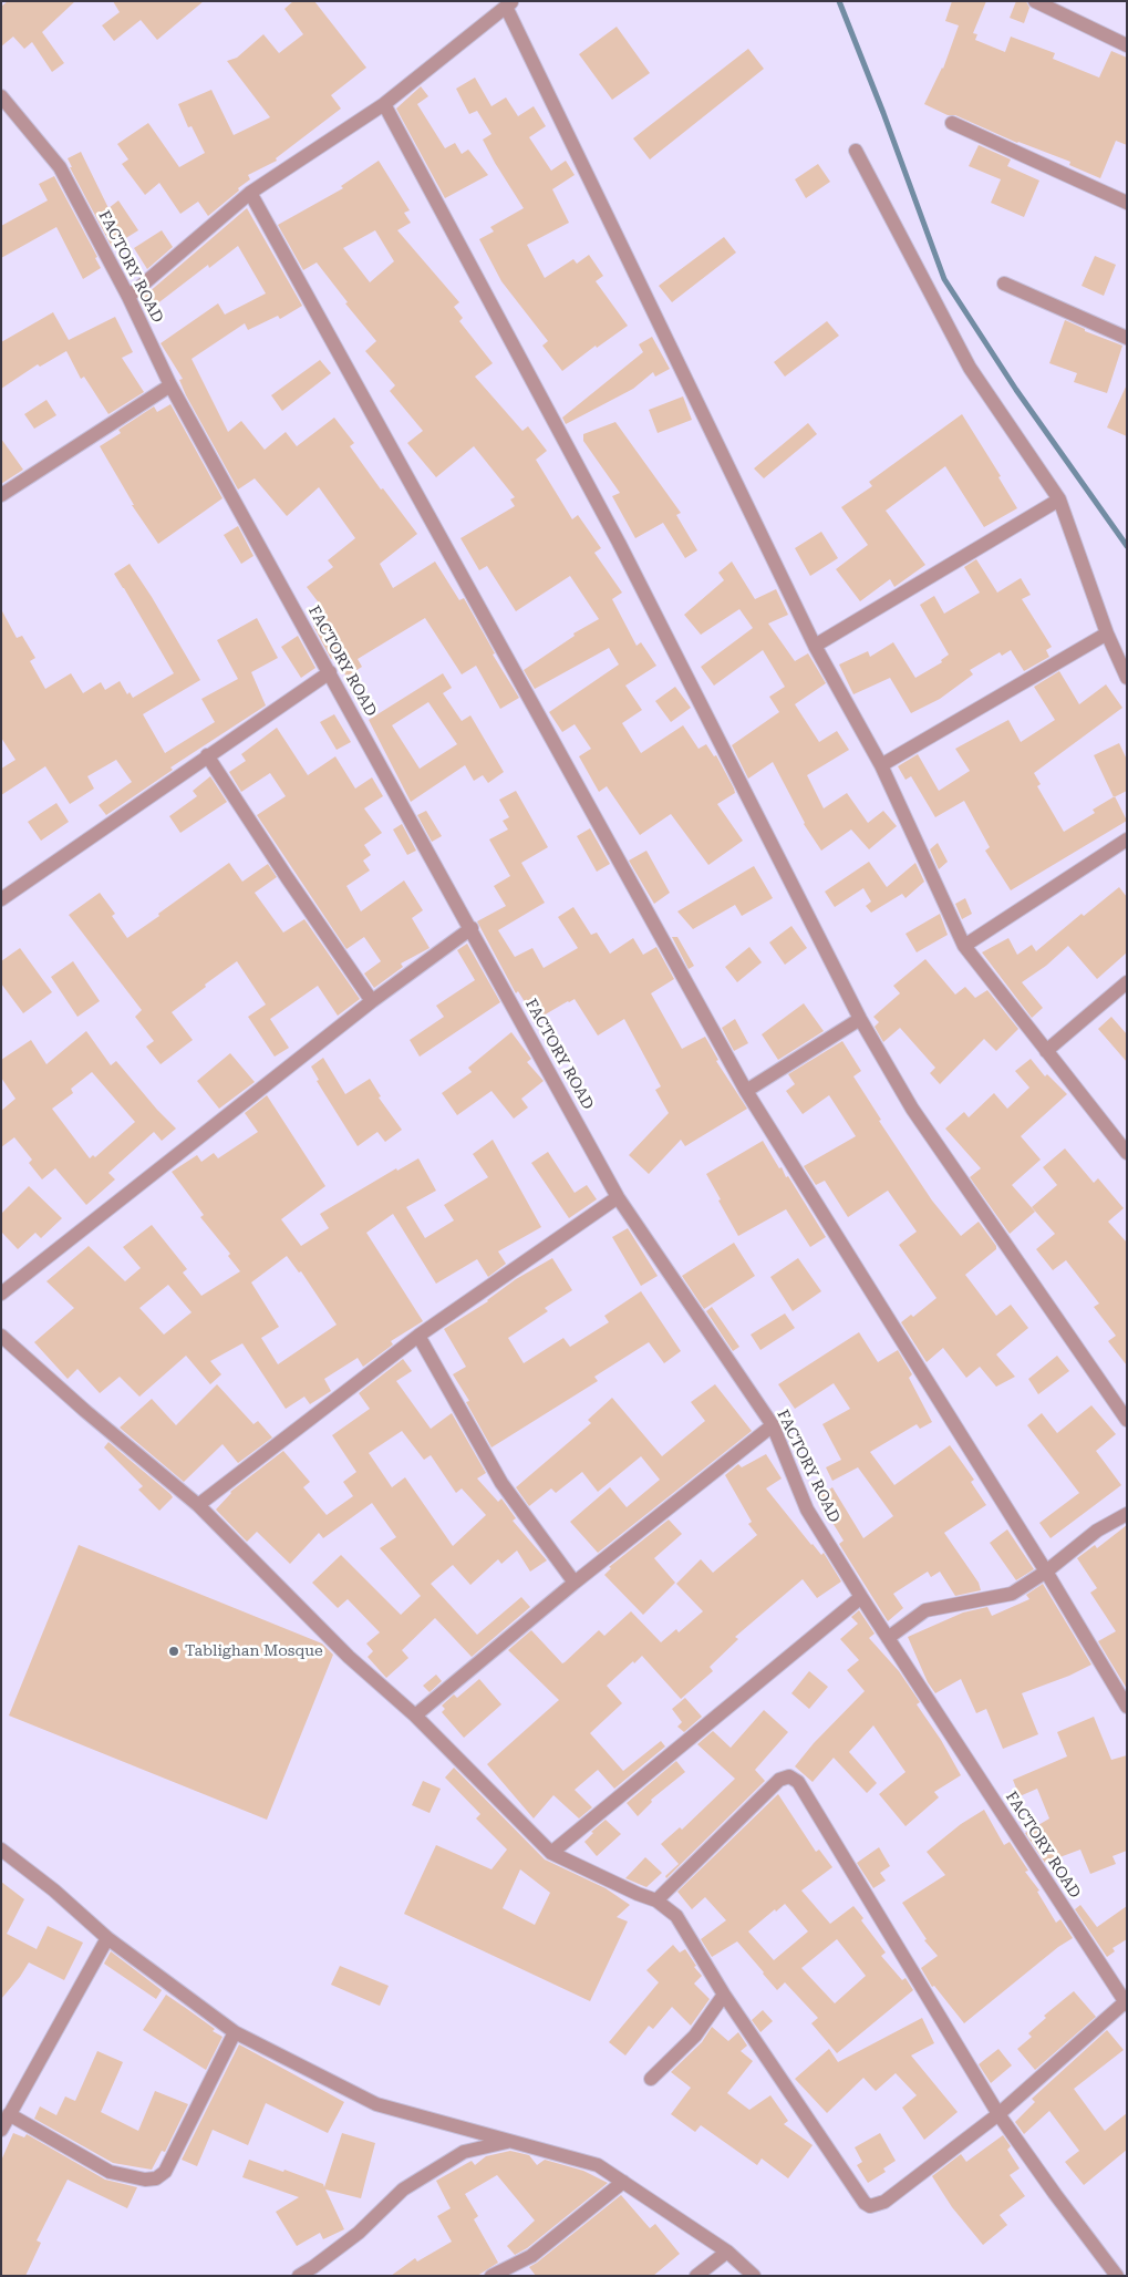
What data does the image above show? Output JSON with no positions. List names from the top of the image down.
{
  "streets": {
    "street": ["FACTORY ROAD"]
  },
  "places": ["Tablighan Mosque"]
}
